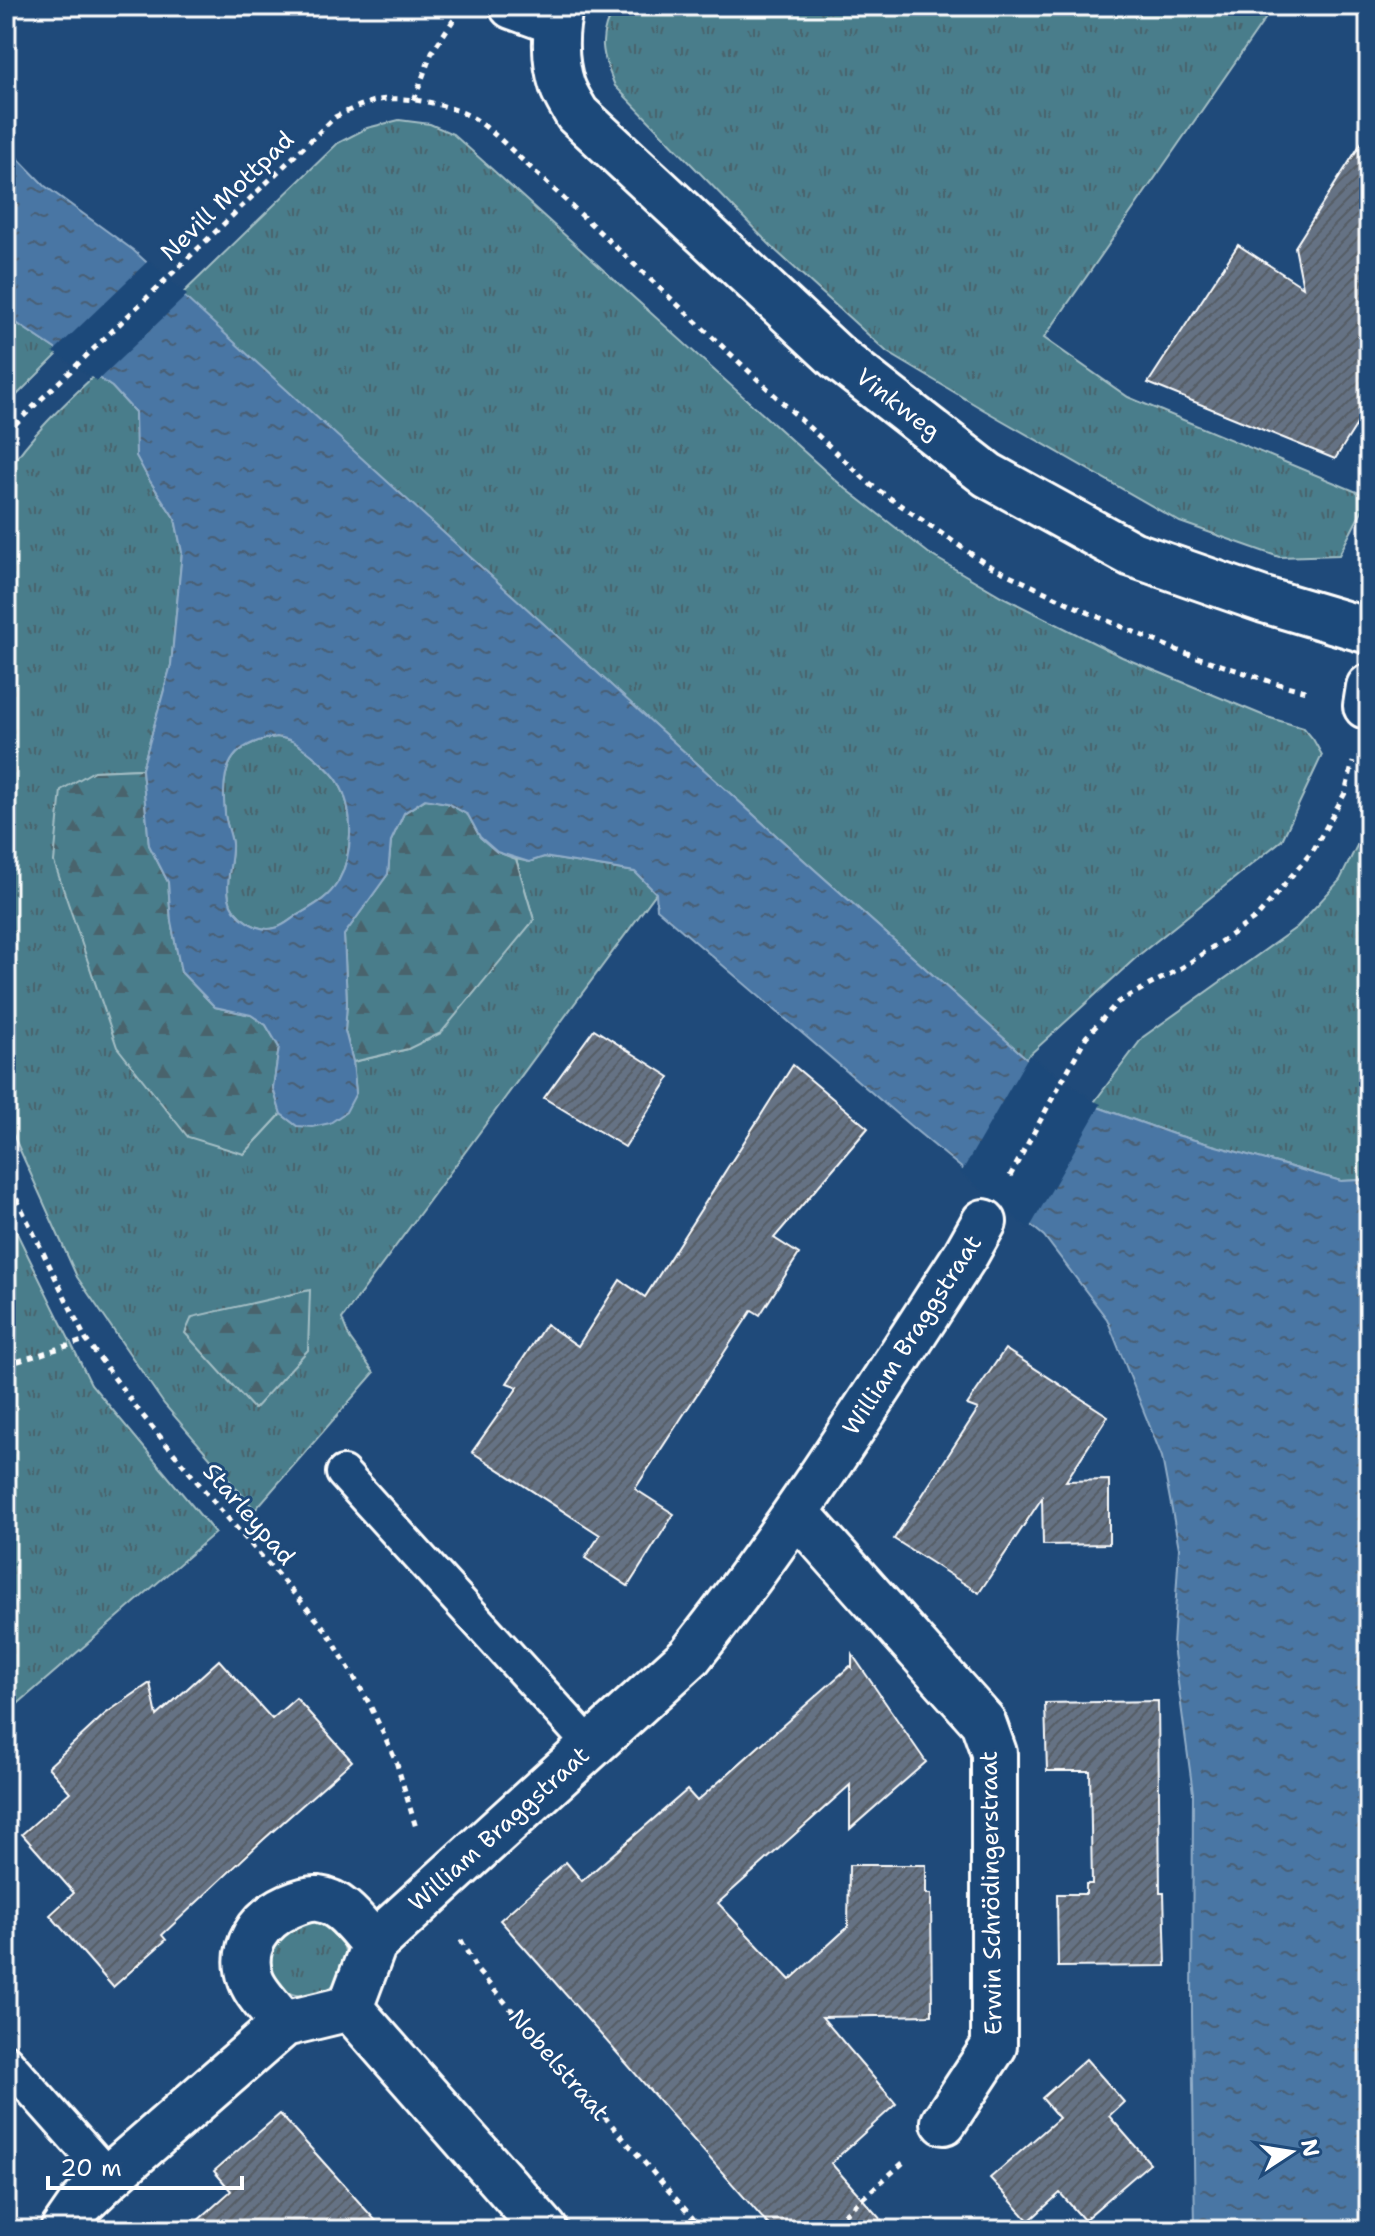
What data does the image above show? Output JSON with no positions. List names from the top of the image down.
{
  "streets": {
    "street": ["Vinkweg", "William Braggstraat", "Erwin Schrödingerstraat"],
    "path": ["Nevill Mottpad", "Starleypad", "Nobelstraat"]
  },
  "crossings": [
    ["William Braggstraat", "Starleypad"],
    ["William Braggstraat", "Erwin Schrödingerstraat"],
    ["William Braggstraat", "Nobelstraat"],
    ["Starleypad", "Nobelstraat"]
  ],
  "scale_bar": "20 m",
  "north": "right"
}
